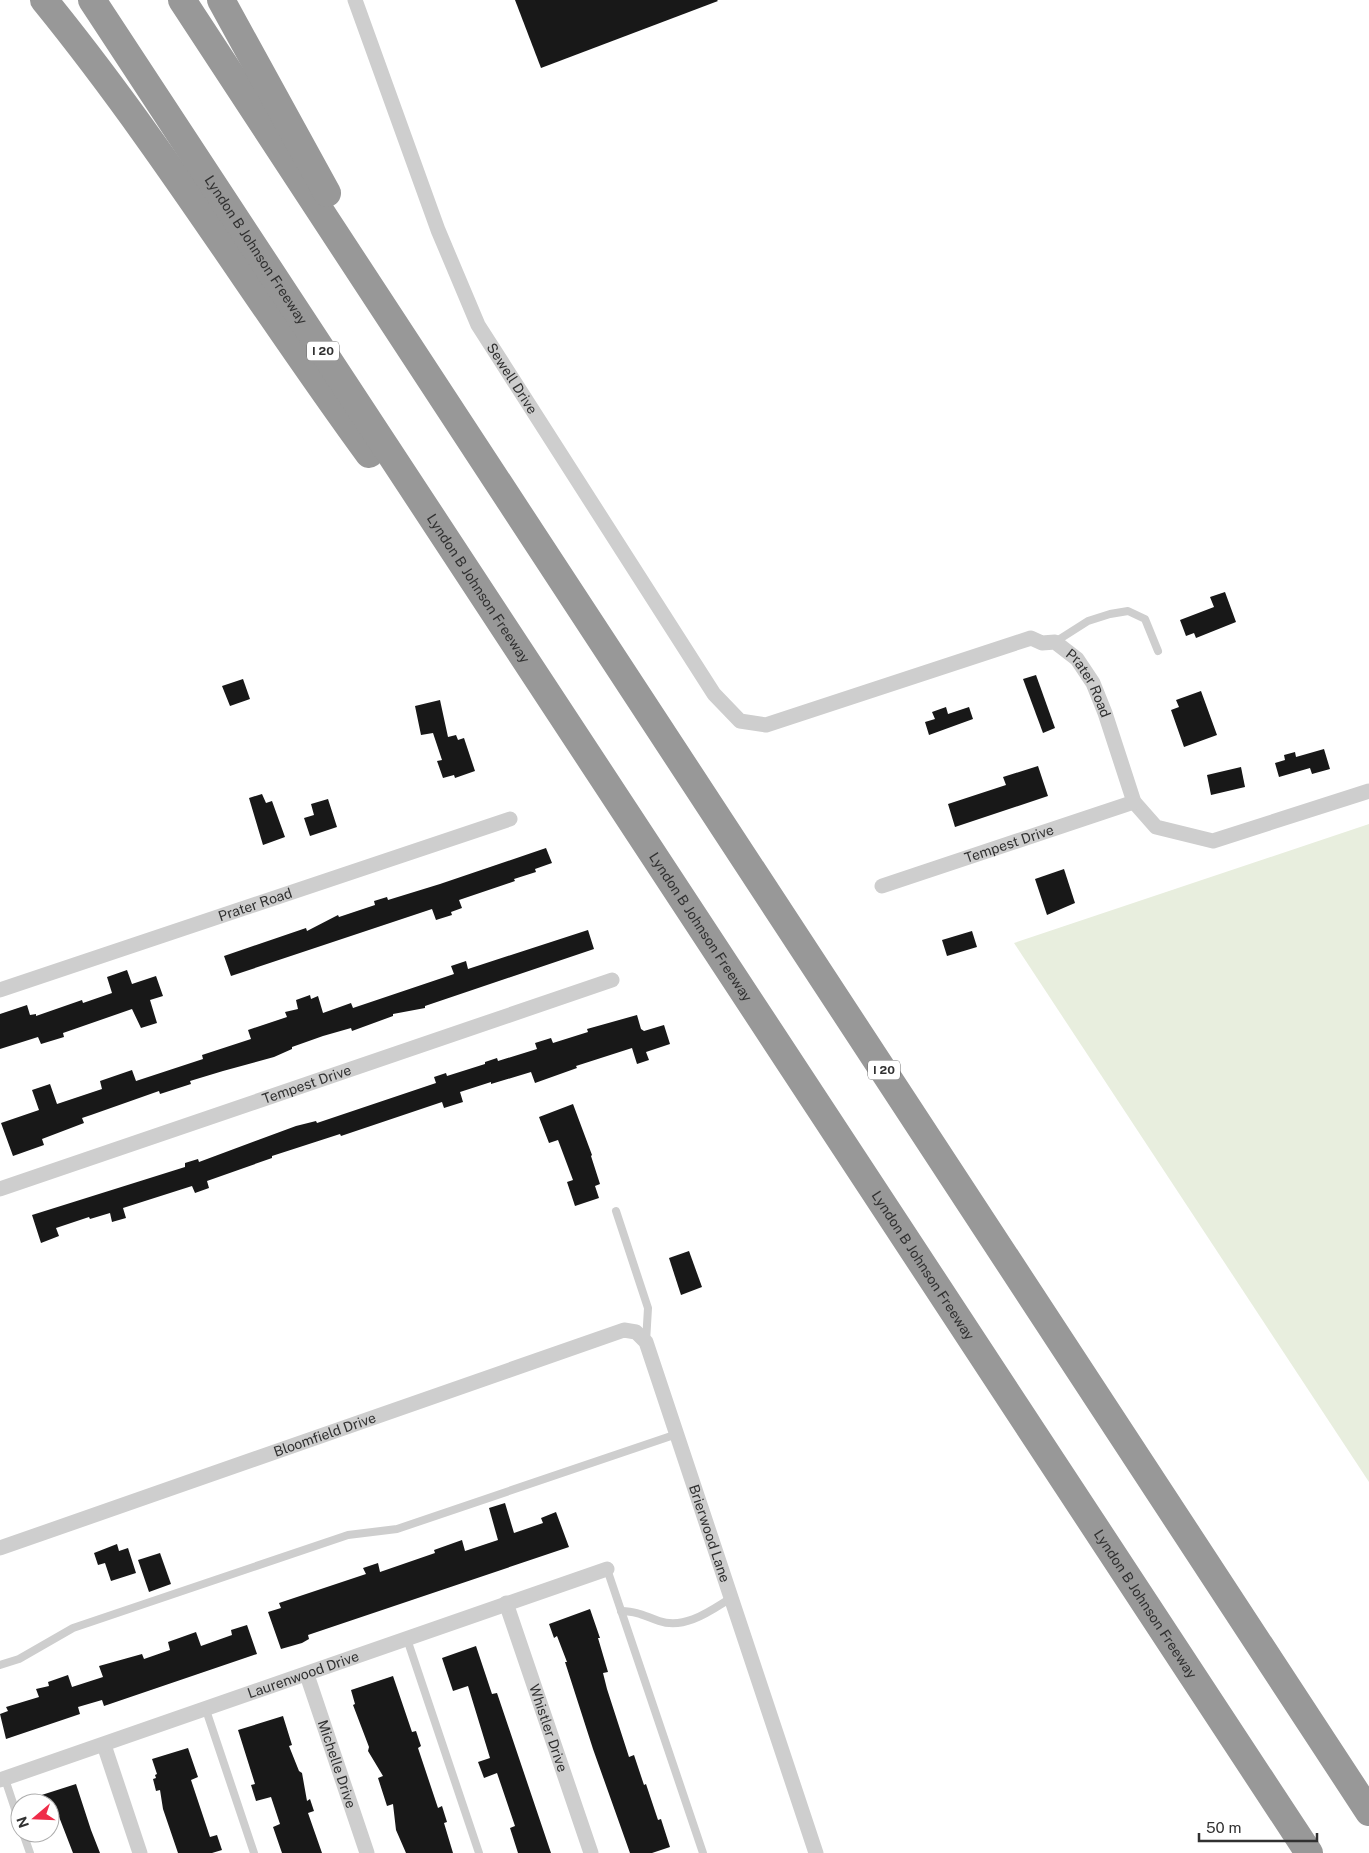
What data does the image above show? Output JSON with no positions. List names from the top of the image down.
{
  "streets": {
    "highway": ["Lyndon B Johnson Freeway", "I 20"],
    "street": [
      "Sewell Drive",
      "Prater Road",
      "Tempest Drive",
      "Bloomfield Drive",
      "Brierwood Lane",
      "Laurenwood Drive",
      "Whistler Drive",
      "Michelle Drive"
    ]
  },
  "crossings": [
    ["Sewell Drive", "Prater Road"],
    ["Prater Road", "Tempest Drive"],
    ["Bloomfield Drive", "Brierwood Lane"],
    ["Laurenwood Drive", "Whistler Drive"],
    ["Laurenwood Drive", "Michelle Drive"]
  ],
  "scale_bar": "50 m",
  "north": "left"
}
